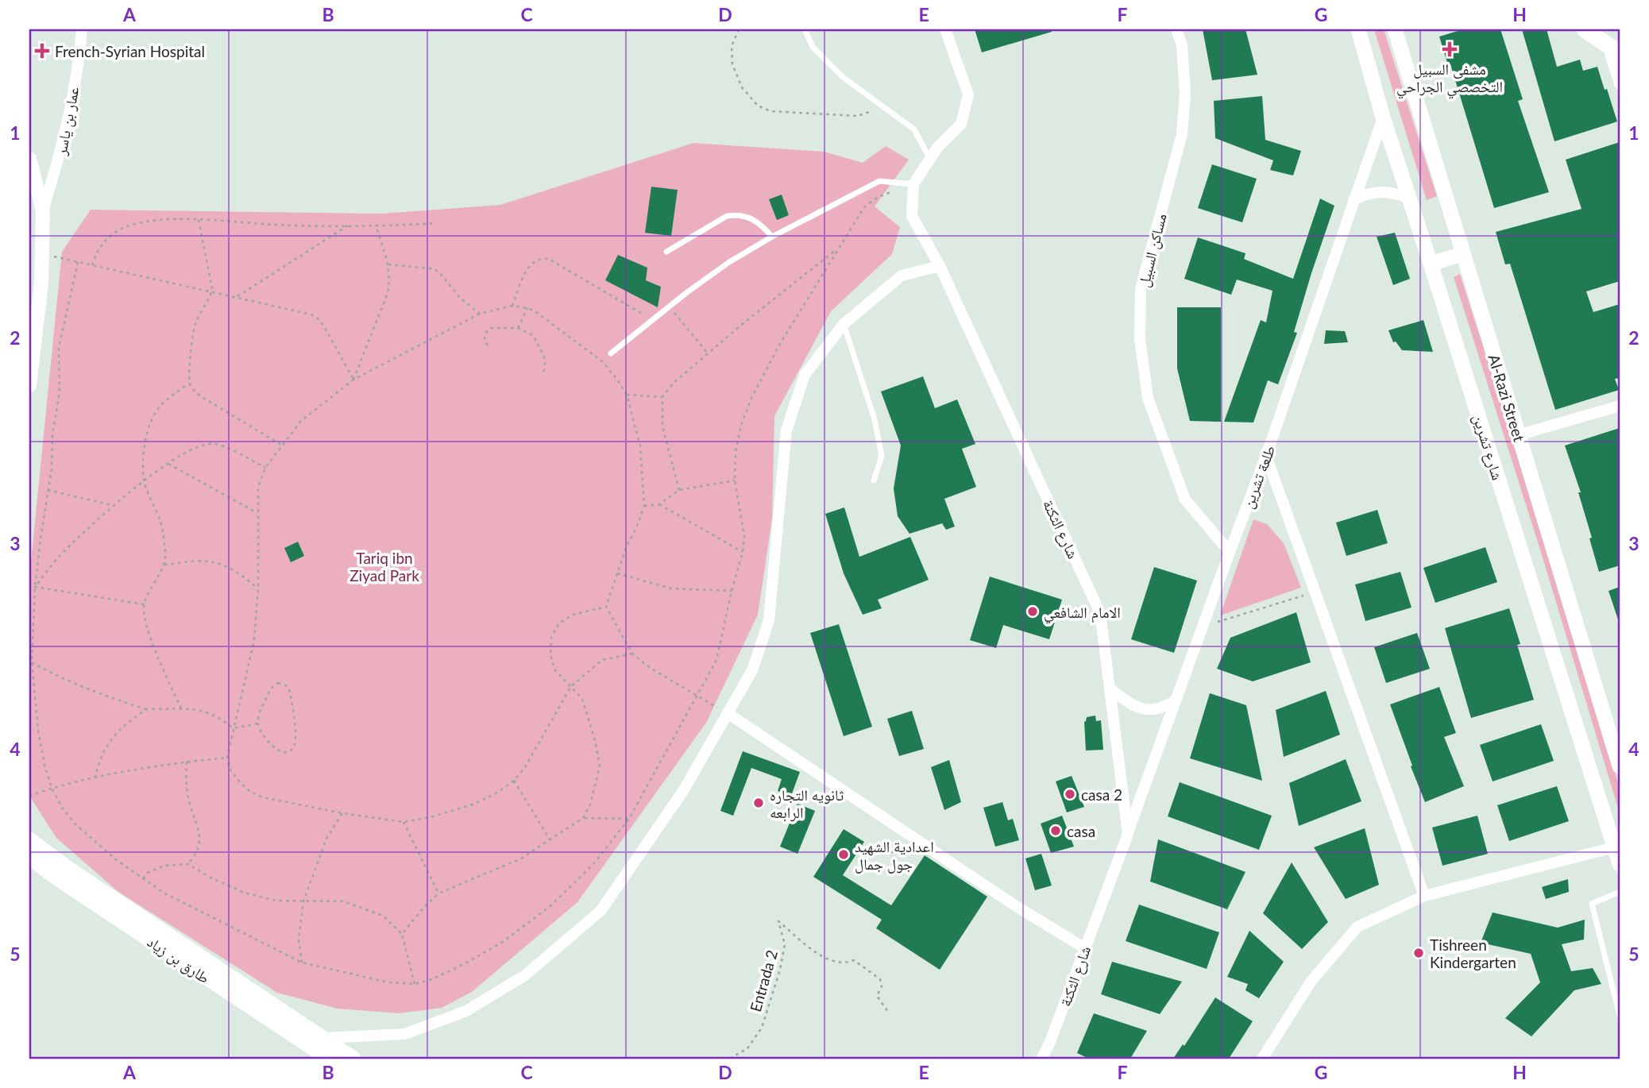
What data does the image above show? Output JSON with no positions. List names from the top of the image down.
{
  "streets": {
    "main road": ["Al-Razi Street", "شارع تشرين", "طارق بن زياد"],
    "street": [
      "عمار بن ياسر",
      "مساكن السبيل",
      "طلعة تشرين",
      "شارع الثكنة"
    ],
    "path": ["Entrada 2"]
  },
  "crossings": [
    ["مساكن السبيل", "طلعة تشرين"],
    ["شارع تشرين", "طلعة تشرين"],
    ["طلعة تشرين", "شارع الثكنة"]
  ],
  "parks": ["Tariq ibn Ziyad Park"],
  "places": {
    "health": ["مشفى السبيل التخصصي الجراحي", "French-Syrian Hospital"],
    "other": [
      "الامام الشافعي",
      "casa 2",
      "ثانويه التجاره الرابعه",
      "casa",
      "اعدادية الشهيد جول جمال",
      "Tishreen Kindergarten"
    ]
  },
  "grid": {
    "columns": [
      "A",
      "B",
      "C",
      "D",
      "E",
      "F",
      "G",
      "H"
    ],
    "rows": [
      "1",
      "2",
      "3",
      "4",
      "5"
    ]
  }
}
